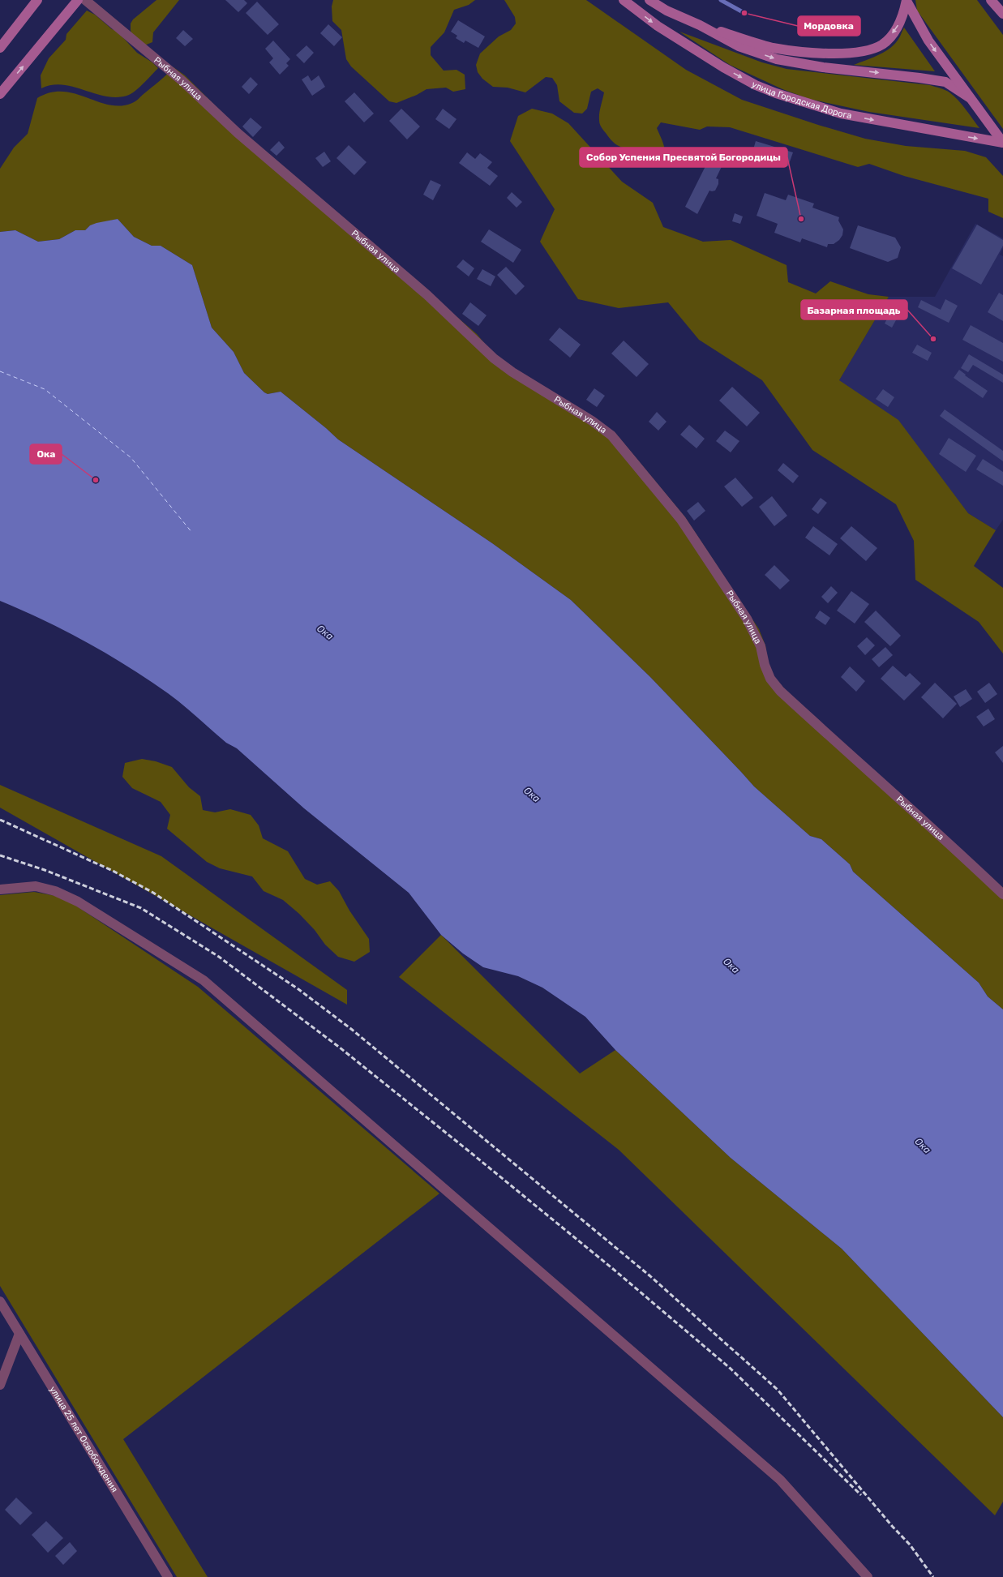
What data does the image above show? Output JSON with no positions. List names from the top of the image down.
{
  "streets": {
    "main road": ["улица Городская Дорога"],
    "street": ["Рыбная улица", "улица 25 лет Освобождения"]
  },
  "water": ["Ока"],
  "places": [
    "Мордовка",
    "Собор Успения Пресвятой Богородицы",
    "Базарная площадь",
    "Ока"
  ]
}
